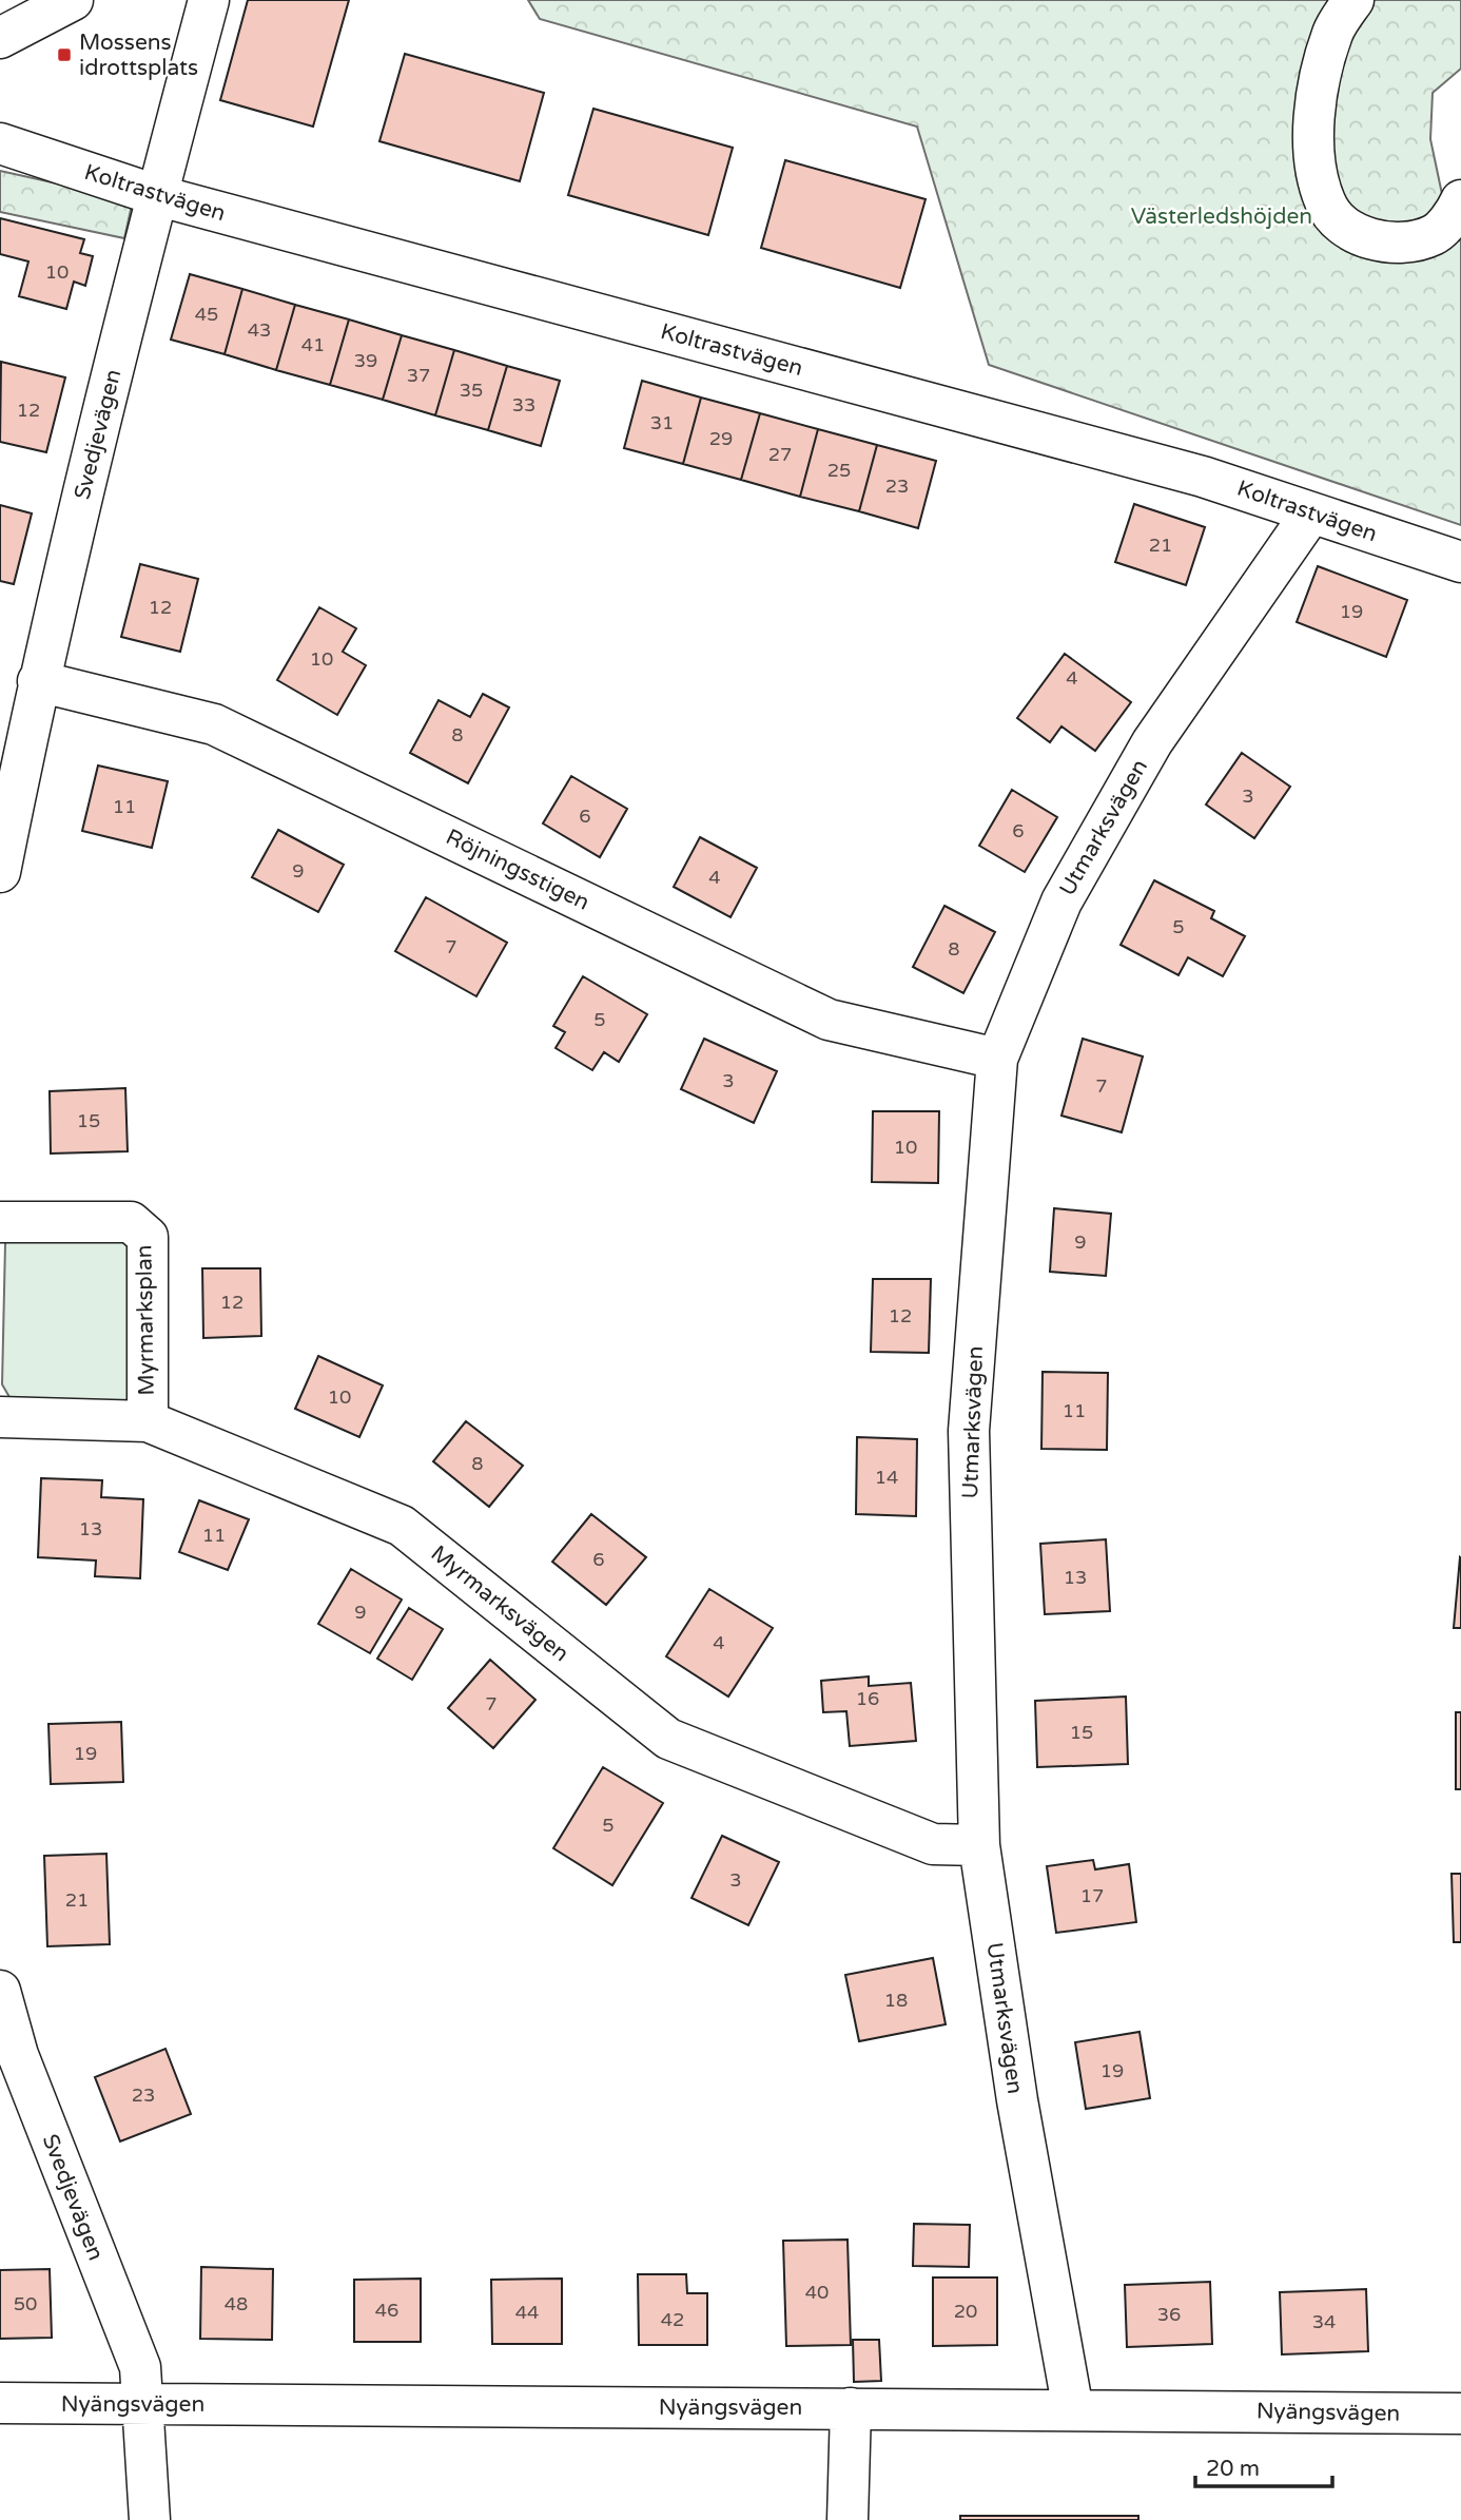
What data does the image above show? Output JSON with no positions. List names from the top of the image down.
{
  "streets": {
    "street": [
      "Koltrastvägen",
      "Svedjevägen",
      "Utmarksvägen",
      "Röjningsstigen",
      "Myrmarksplan",
      "Myrmarksvägen",
      "Nyängsvägen"
    ]
  },
  "crossings": [
    ["Koltrastvägen", "Svedjevägen"],
    ["Koltrastvägen", "Utmarksvägen"],
    ["Svedjevägen", "Röjningsstigen"],
    ["Svedjevägen", "Nyängsvägen"],
    ["Utmarksvägen", "Röjningsstigen"],
    ["Utmarksvägen", "Myrmarksvägen"],
    ["Utmarksvägen", "Nyängsvägen"],
    ["Myrmarksplan", "Myrmarksvägen"]
  ],
  "parks": ["Västerledshöjden"],
  "places": {
    "transit": ["Mossens idrottsplats"]
  },
  "house_numbers": [
    "10",
    "45",
    "43",
    "41",
    "39",
    "37",
    "35",
    "33",
    "12",
    "31",
    "29",
    "27",
    "25",
    "23",
    "21",
    "12",
    "19",
    "10",
    "4",
    "8",
    "3",
    "11",
    "6",
    "6",
    "9",
    "4",
    "5",
    "7",
    "8",
    "5",
    "3",
    "7",
    "15",
    "10",
    "9",
    "12",
    "12",
    "10",
    "11",
    "8",
    "14",
    "13",
    "11",
    "6",
    "13",
    "9",
    "4",
    "16",
    "7",
    "15",
    "19",
    "5",
    "3",
    "17",
    "21",
    "18",
    "19",
    "23",
    "40",
    "50",
    "48",
    "46",
    "20",
    "44",
    "36",
    "42",
    "34"
  ],
  "scale_bar": "20 m"
}
